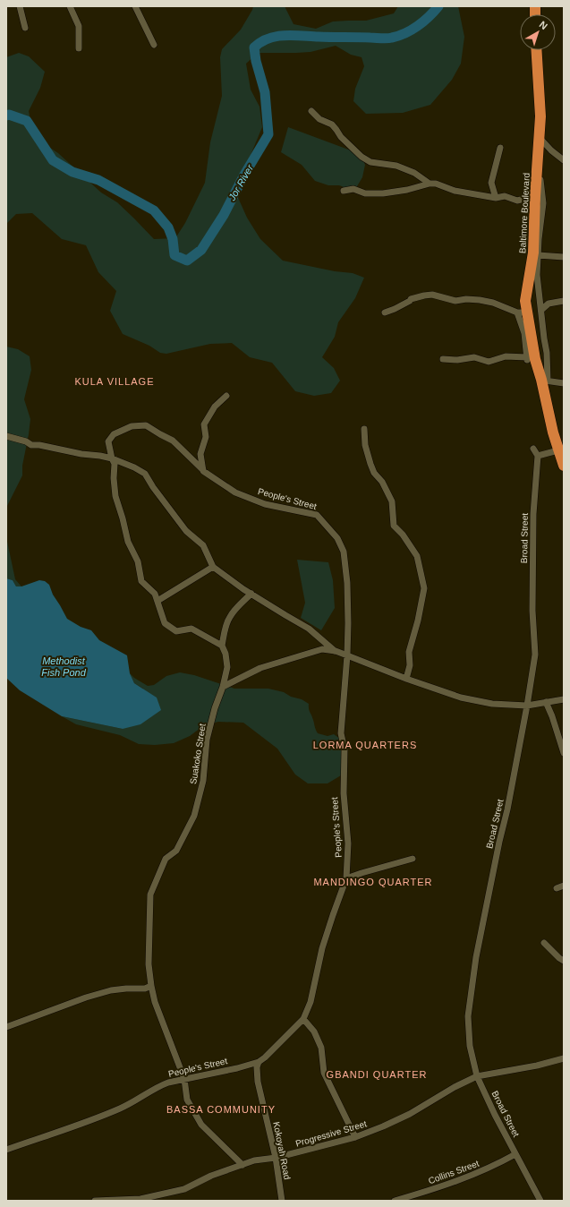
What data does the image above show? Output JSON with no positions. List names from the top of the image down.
{
  "streets": {
    "highway": ["Baltimore Boulevard"],
    "street": [
      "People's Street",
      "Broad Street",
      "Suakoko Street",
      "Progressive Street",
      "Kokoyah Road",
      "Collins Street"
    ]
  },
  "crossings": [
    ["People's Street", "Suakoko Street"],
    ["People's Street", "Kokoyah Road"],
    ["Broad Street", "Progressive Street"],
    ["Broad Street", "Collins Street"],
    ["Suakoko Street", "Progressive Street"],
    ["Progressive Street", "Kokoyah Road"]
  ],
  "districts": [
    "KULA VILLAGE",
    "LORMA QUARTERS",
    "MANDINGO QUARTER",
    "GBANDI QUARTER",
    "BASSA COMMUNITY"
  ],
  "water": ["Jor River", "Methodist Fish Pond"],
  "north": "top right"
}
